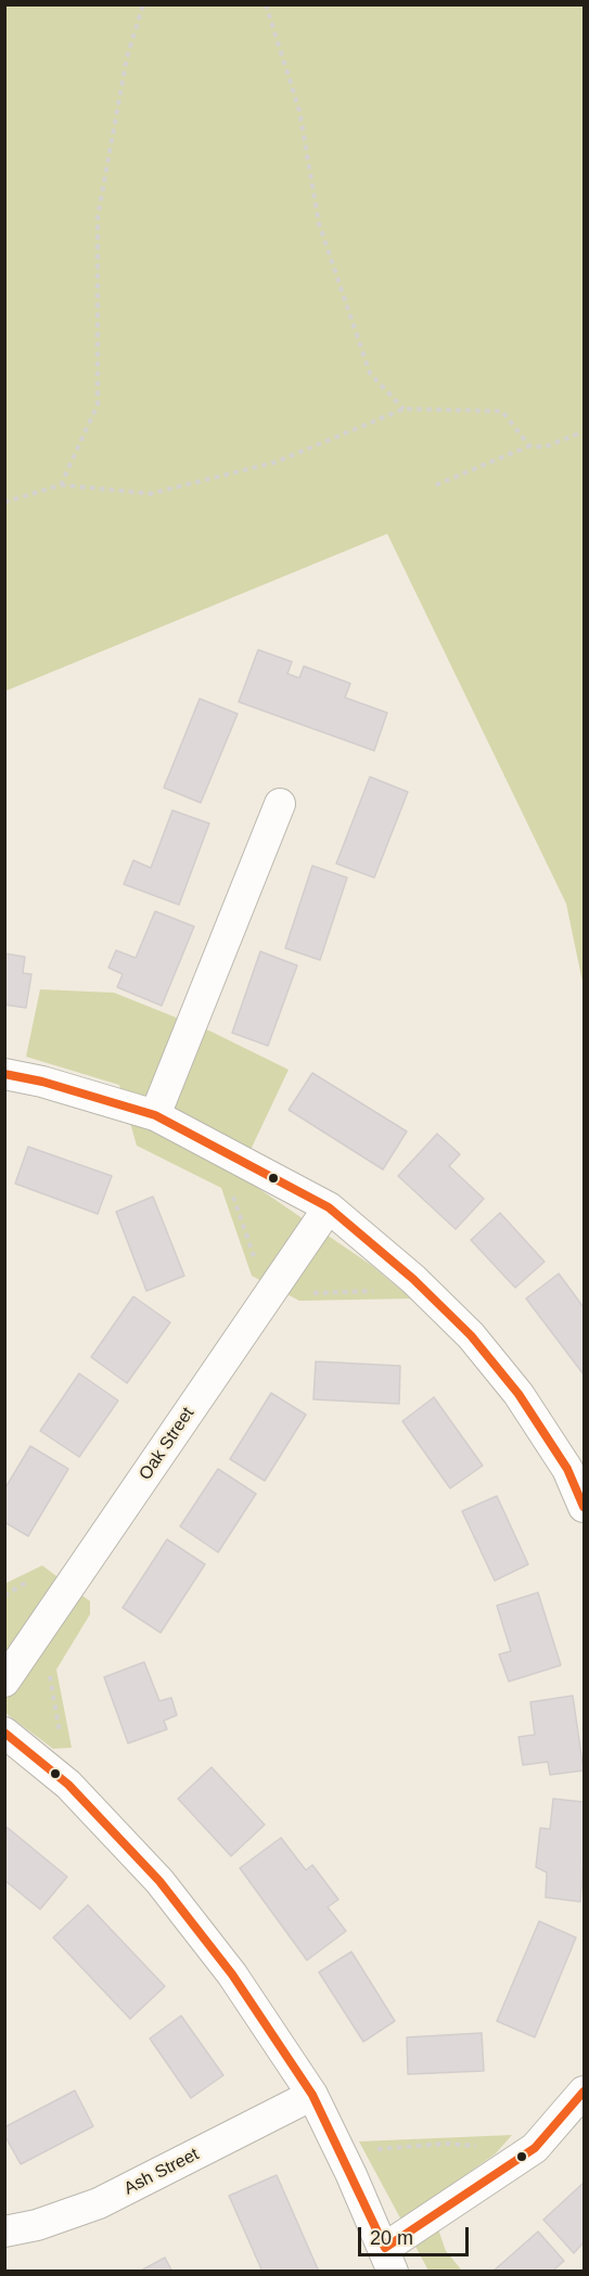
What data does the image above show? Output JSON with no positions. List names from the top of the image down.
{
  "streets": {
    "street": ["Oak Street", "Ash Street"]
  },
  "scale_bar": "20 m"
}
